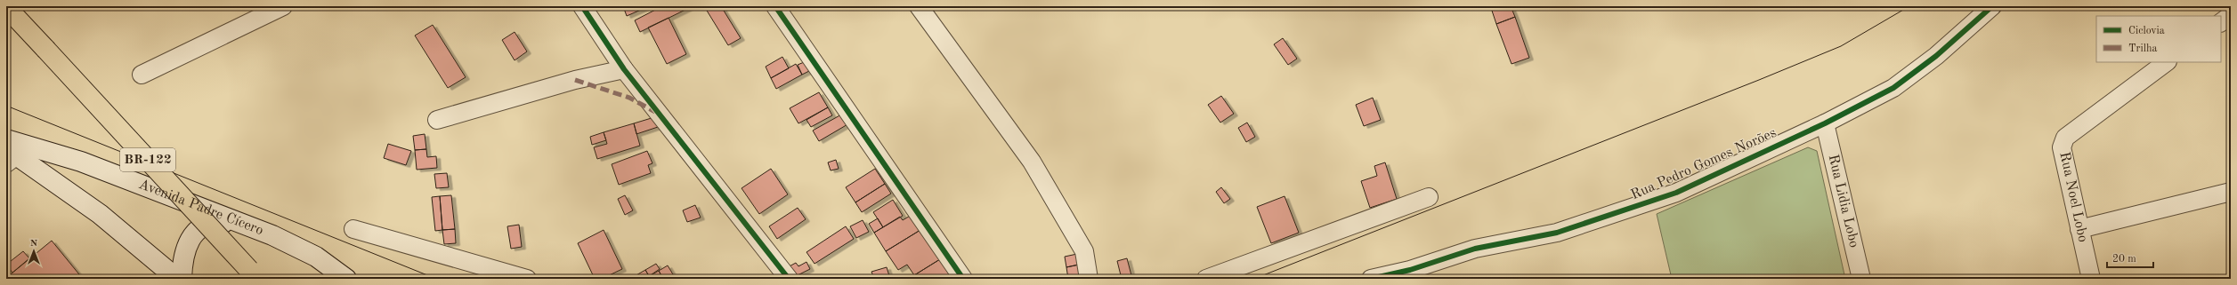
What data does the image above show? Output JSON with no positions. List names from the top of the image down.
{
  "streets": {
    "highway": ["BR-122"],
    "main road": ["Avenida Padre Cícero"],
    "street": ["Rua Pedro Gomes Norões", "Rua Noel Lobo", "Rua Lidia Lobo"]
  },
  "crossings": [
    ["Rua Pedro Gomes Norões", "Rua Lidia Lobo"]
  ],
  "legend": ["Ciclovia", "Trilha"],
  "scale_bar": "20 m",
  "north": "top"
}
